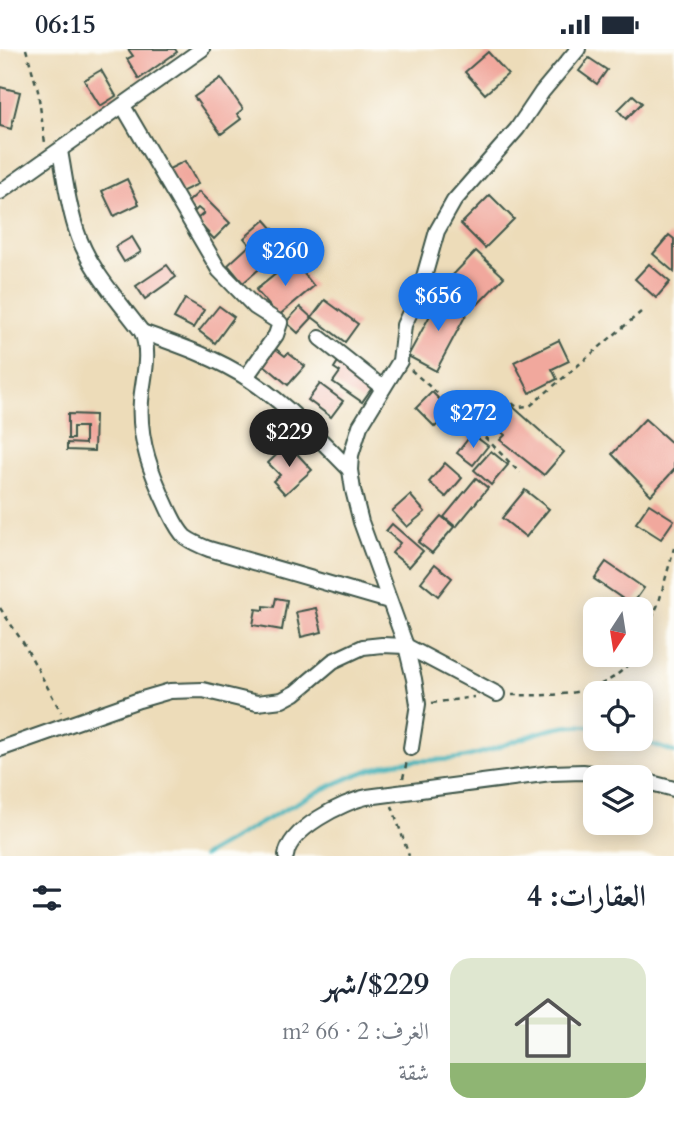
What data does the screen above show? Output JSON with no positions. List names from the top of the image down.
{
  "north": "bottom",
  "page": {
    "status": "06:15",
    "price": [
      "$260",
      "$656",
      "$272",
      "$229"
    ],
    "heading": "العقارات: 4",
    "list": [
      {
        "name": "$229/شهر",
        "note": "الغرف: 2 · 66 m² · شقة"
      }
    ]
  }
}
